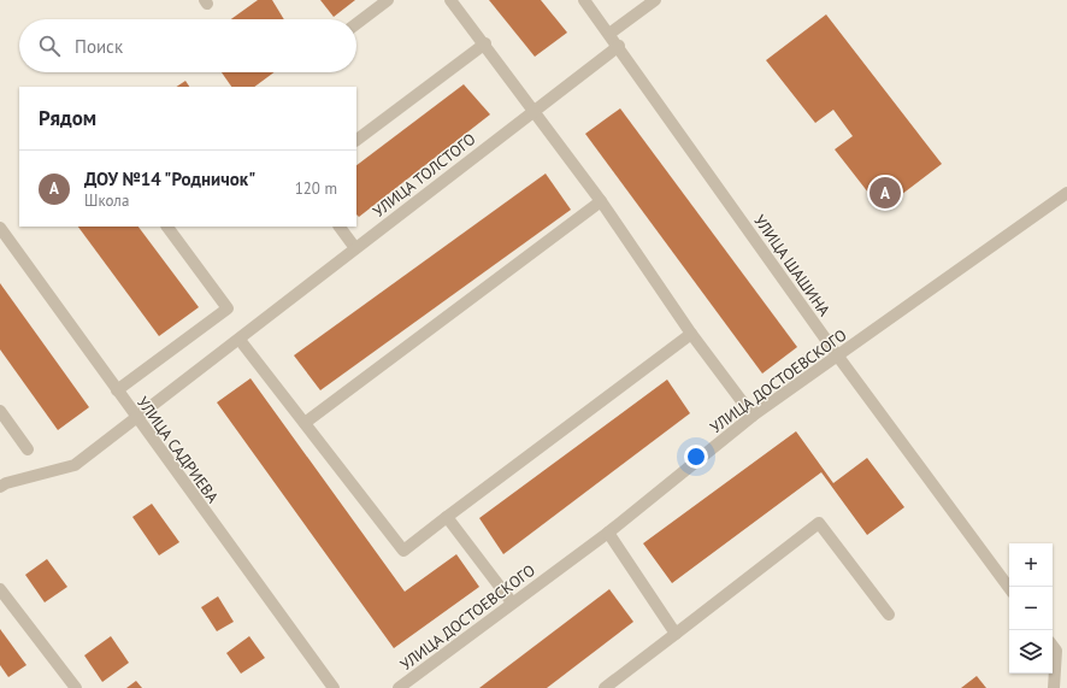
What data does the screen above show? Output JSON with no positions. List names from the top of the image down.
{
  "streets": {
    "street": [
      "УЛИЦА ТОЛСТОГО",
      "УЛИЦА ШАШИНА",
      "УЛИЦА ДОСТОЕВСКОГО",
      "УЛИЦА САДРИЕВА"
    ]
  },
  "crossings": [
    ["УЛИЦА ТОЛСТОГО", "УЛИЦА ШАШИНА"],
    ["УЛИЦА ТОЛСТОГО", "УЛИЦА САДРИЕВА"],
    ["УЛИЦА ШАШИНА", "УЛИЦА ДОСТОЕВСКОГО"]
  ],
  "page": {
    "search": "Поиск",
    "heading": "Рядом",
    "list": [
      {
        "mark": "A",
        "name": "ДОУ №14 \"Родничок\"",
        "note": "Школа",
        "value": "120 m"
      }
    ],
    "pins": "A",
    "map_buttons": ["+", "−"]
  }
}
